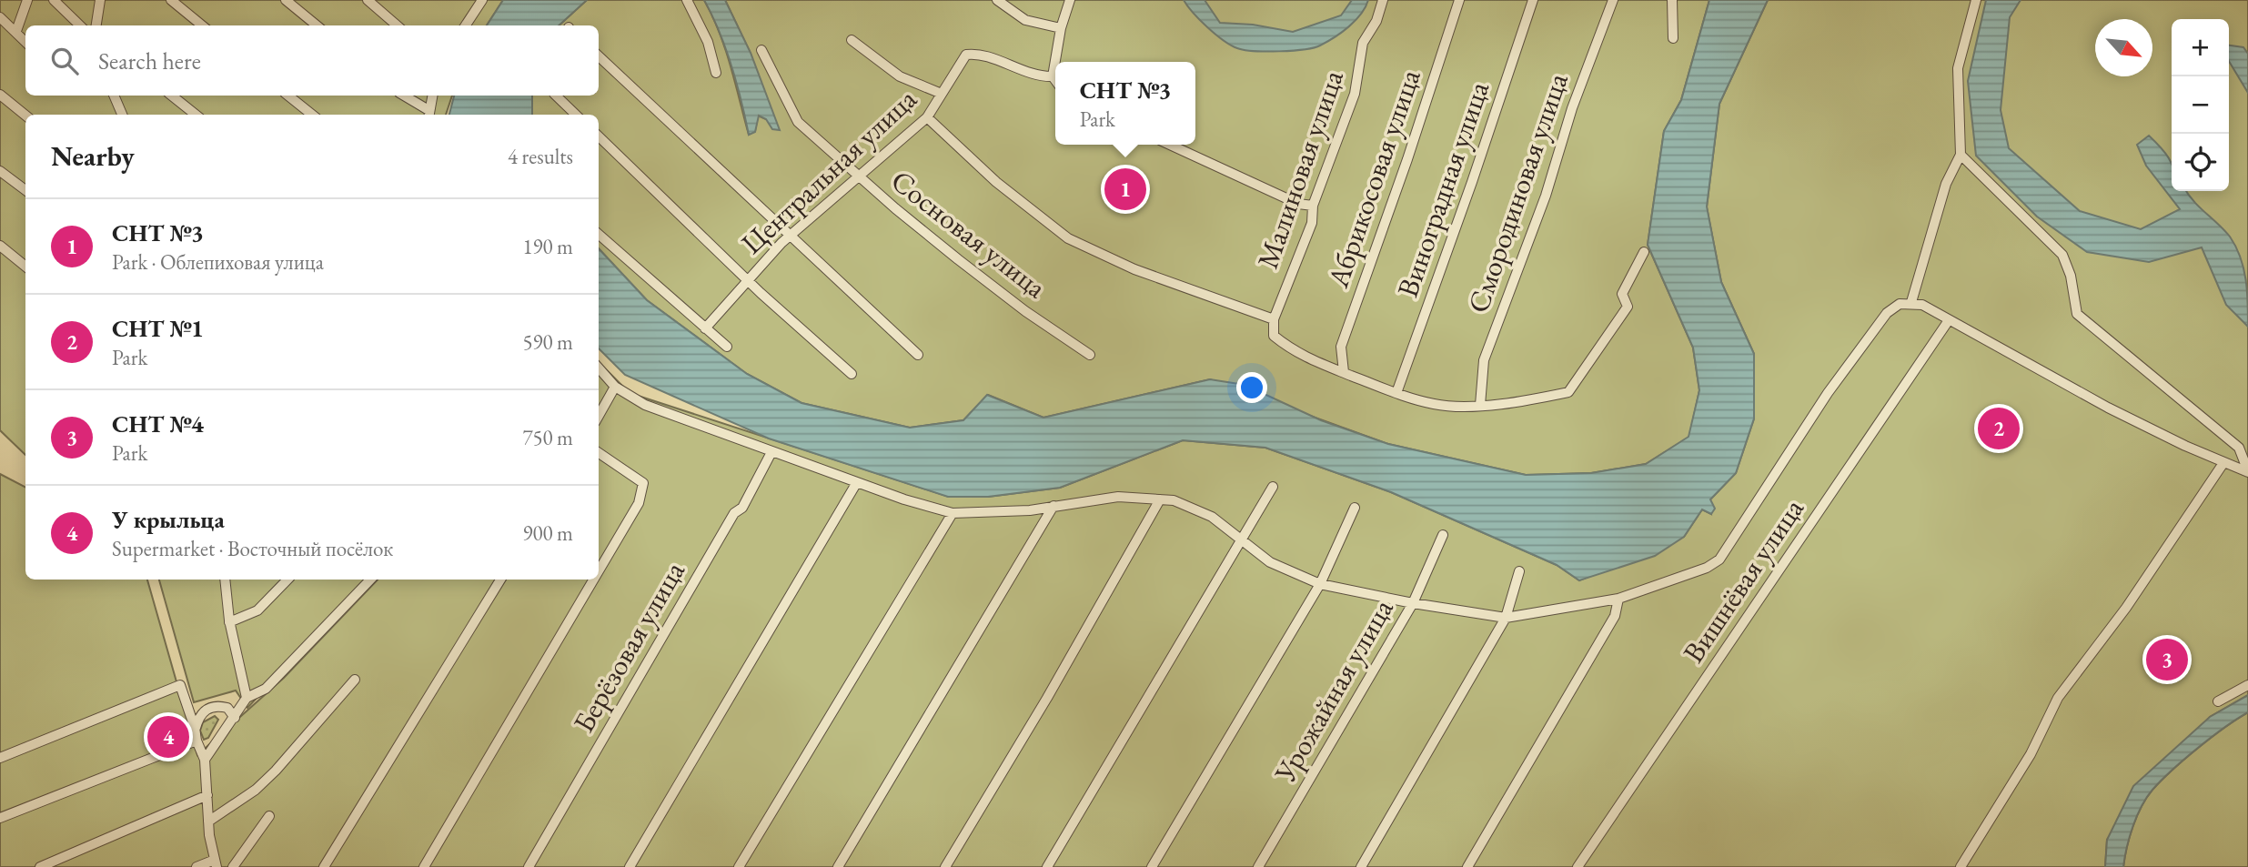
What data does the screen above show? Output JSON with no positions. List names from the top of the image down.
{
  "streets": {
    "street": [
      "Малиновая улица",
      "Центральная улица",
      "Абрикосовая улица",
      "Виноградная улица",
      "Смородиновая улица",
      "Сосновая улица",
      "Вишнёвая улица",
      "Берёзовая улица",
      "Урожайная улица"
    ]
  },
  "crossings": [
    ["Центральная улица", "Сосновая улица"]
  ],
  "north": "bottom right",
  "page": {
    "map_buttons": ["+", "−"],
    "search": "Search here",
    "popup": ["СНТ №3", "Park"],
    "heading": ["Nearby", "4 results"],
    "pins": [
      "1",
      "2",
      "3",
      "4"
    ],
    "list": [
      {
        "mark": "1",
        "name": "СНТ №3",
        "note": "Park · Облепиховая улица",
        "value": "190 m"
      },
      {
        "mark": "2",
        "name": "СНТ №1",
        "note": "Park",
        "value": "590 m"
      },
      {
        "mark": "3",
        "name": "СНТ №4",
        "note": "Park",
        "value": "750 m"
      },
      {
        "mark": "4",
        "name": "У крыльца",
        "note": "Supermarket · Восточный посёлок",
        "value": "900 m"
      }
    ]
  }
}
